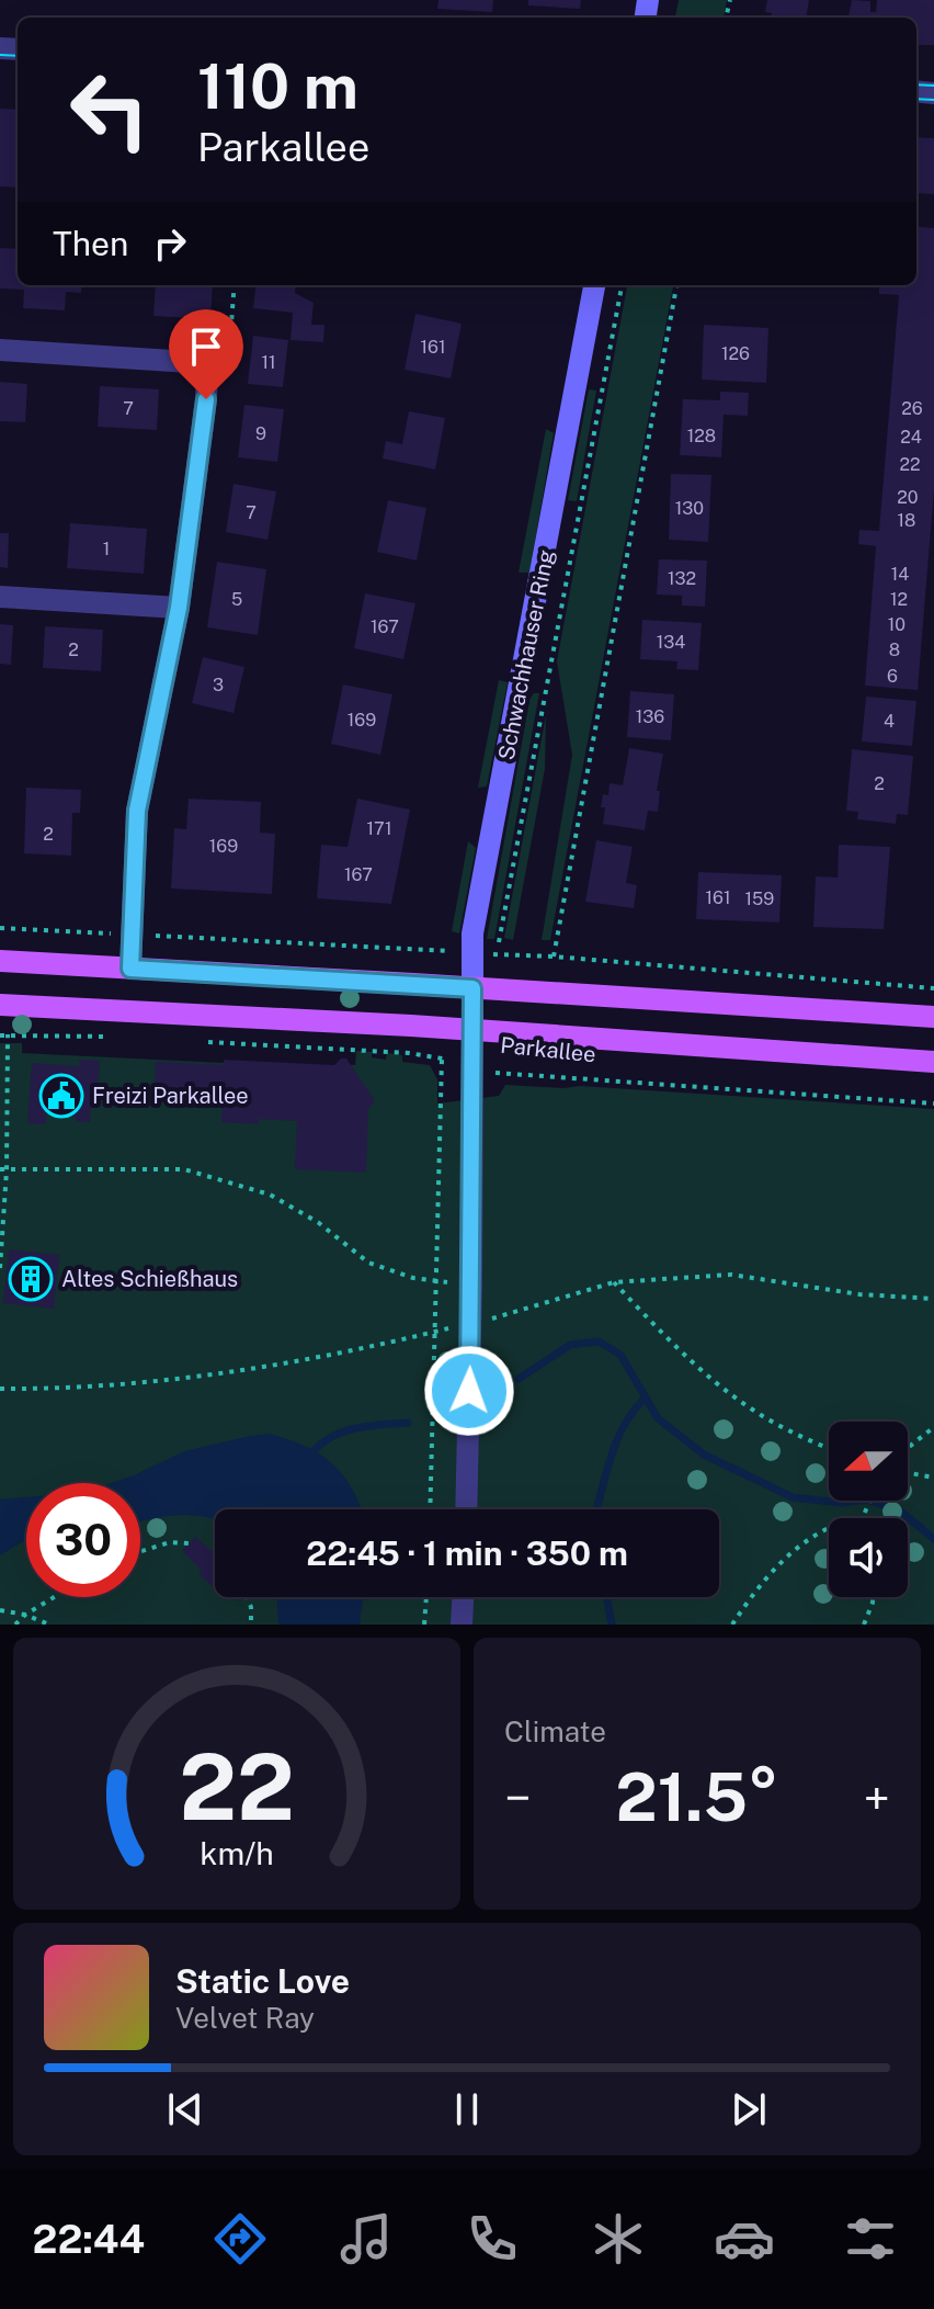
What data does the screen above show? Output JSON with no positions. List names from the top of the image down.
{
  "streets": {
    "main road": ["Schwachhauser Ring", "Parkallee"]
  },
  "crossings": [
    ["Schwachhauser Ring", "Parkallee"]
  ],
  "places": {
    "public building": ["Freizi Parkallee"],
    "building": ["Altes Schießhaus"]
  },
  "house_numbers": [
    "161",
    "126",
    "11",
    "7",
    "26",
    "9",
    "128",
    "24",
    "22",
    "20",
    "130",
    "7",
    "18",
    "1",
    "14",
    "132",
    "5",
    "12",
    "10",
    "167",
    "134",
    "2",
    "8",
    "6",
    "3",
    "136",
    "169",
    "4",
    "2",
    "171",
    "2",
    "169",
    "167",
    "161",
    "159"
  ],
  "north": "left",
  "page": {
    "turn": ["110 m", "Parkallee"],
    "then": "Then",
    "limit": "30",
    "trip": "22:45 · 1 min · 350 m",
    "tile": "Climate",
    "heat": ["−", "21.5°", "+"],
    "song": ["Static Love", "Velvet Ray"],
    "tabs": "22:44",
    "gauge": ["22", "km/h"]
  }
}
